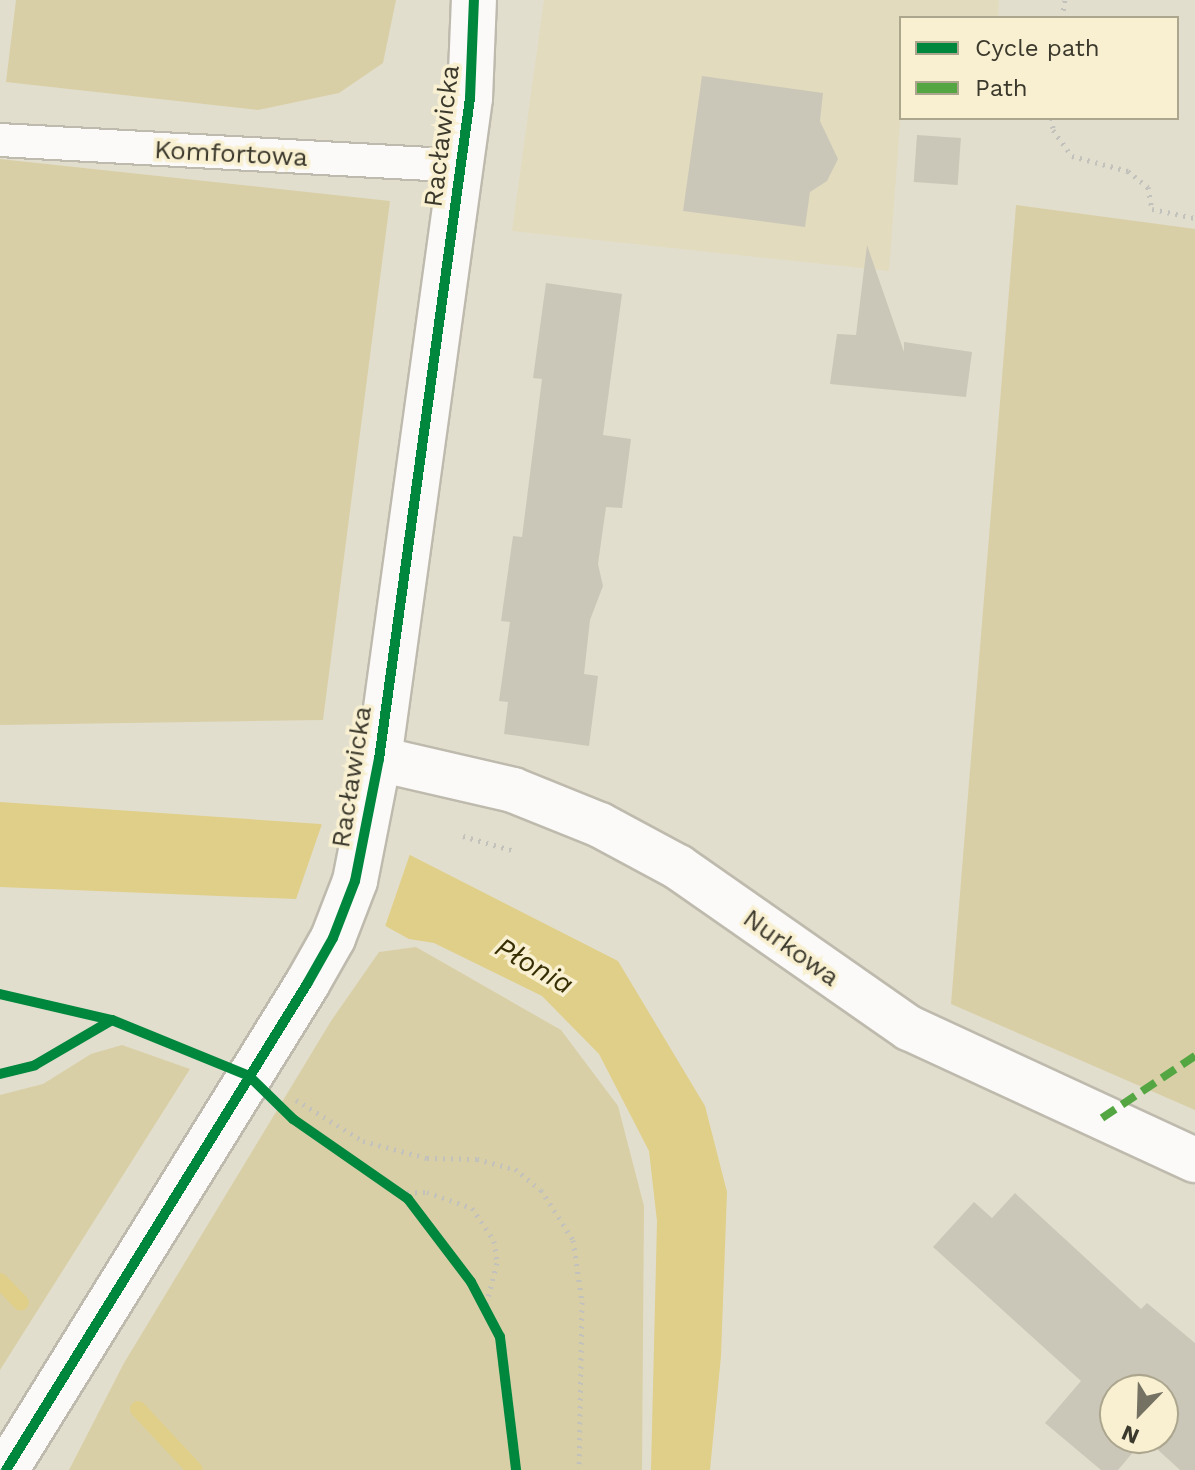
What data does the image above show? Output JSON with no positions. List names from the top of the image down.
{
  "streets": {
    "street": ["Racławicka", "Nurkowa"],
    "lane": ["Komfortowa"]
  },
  "crossings": [
    ["Racławicka", "Komfortowa"],
    ["Racławicka", "Nurkowa"]
  ],
  "water": ["Płonia"],
  "legend": ["Cycle path", "Path"],
  "north": "bottom left"
}
